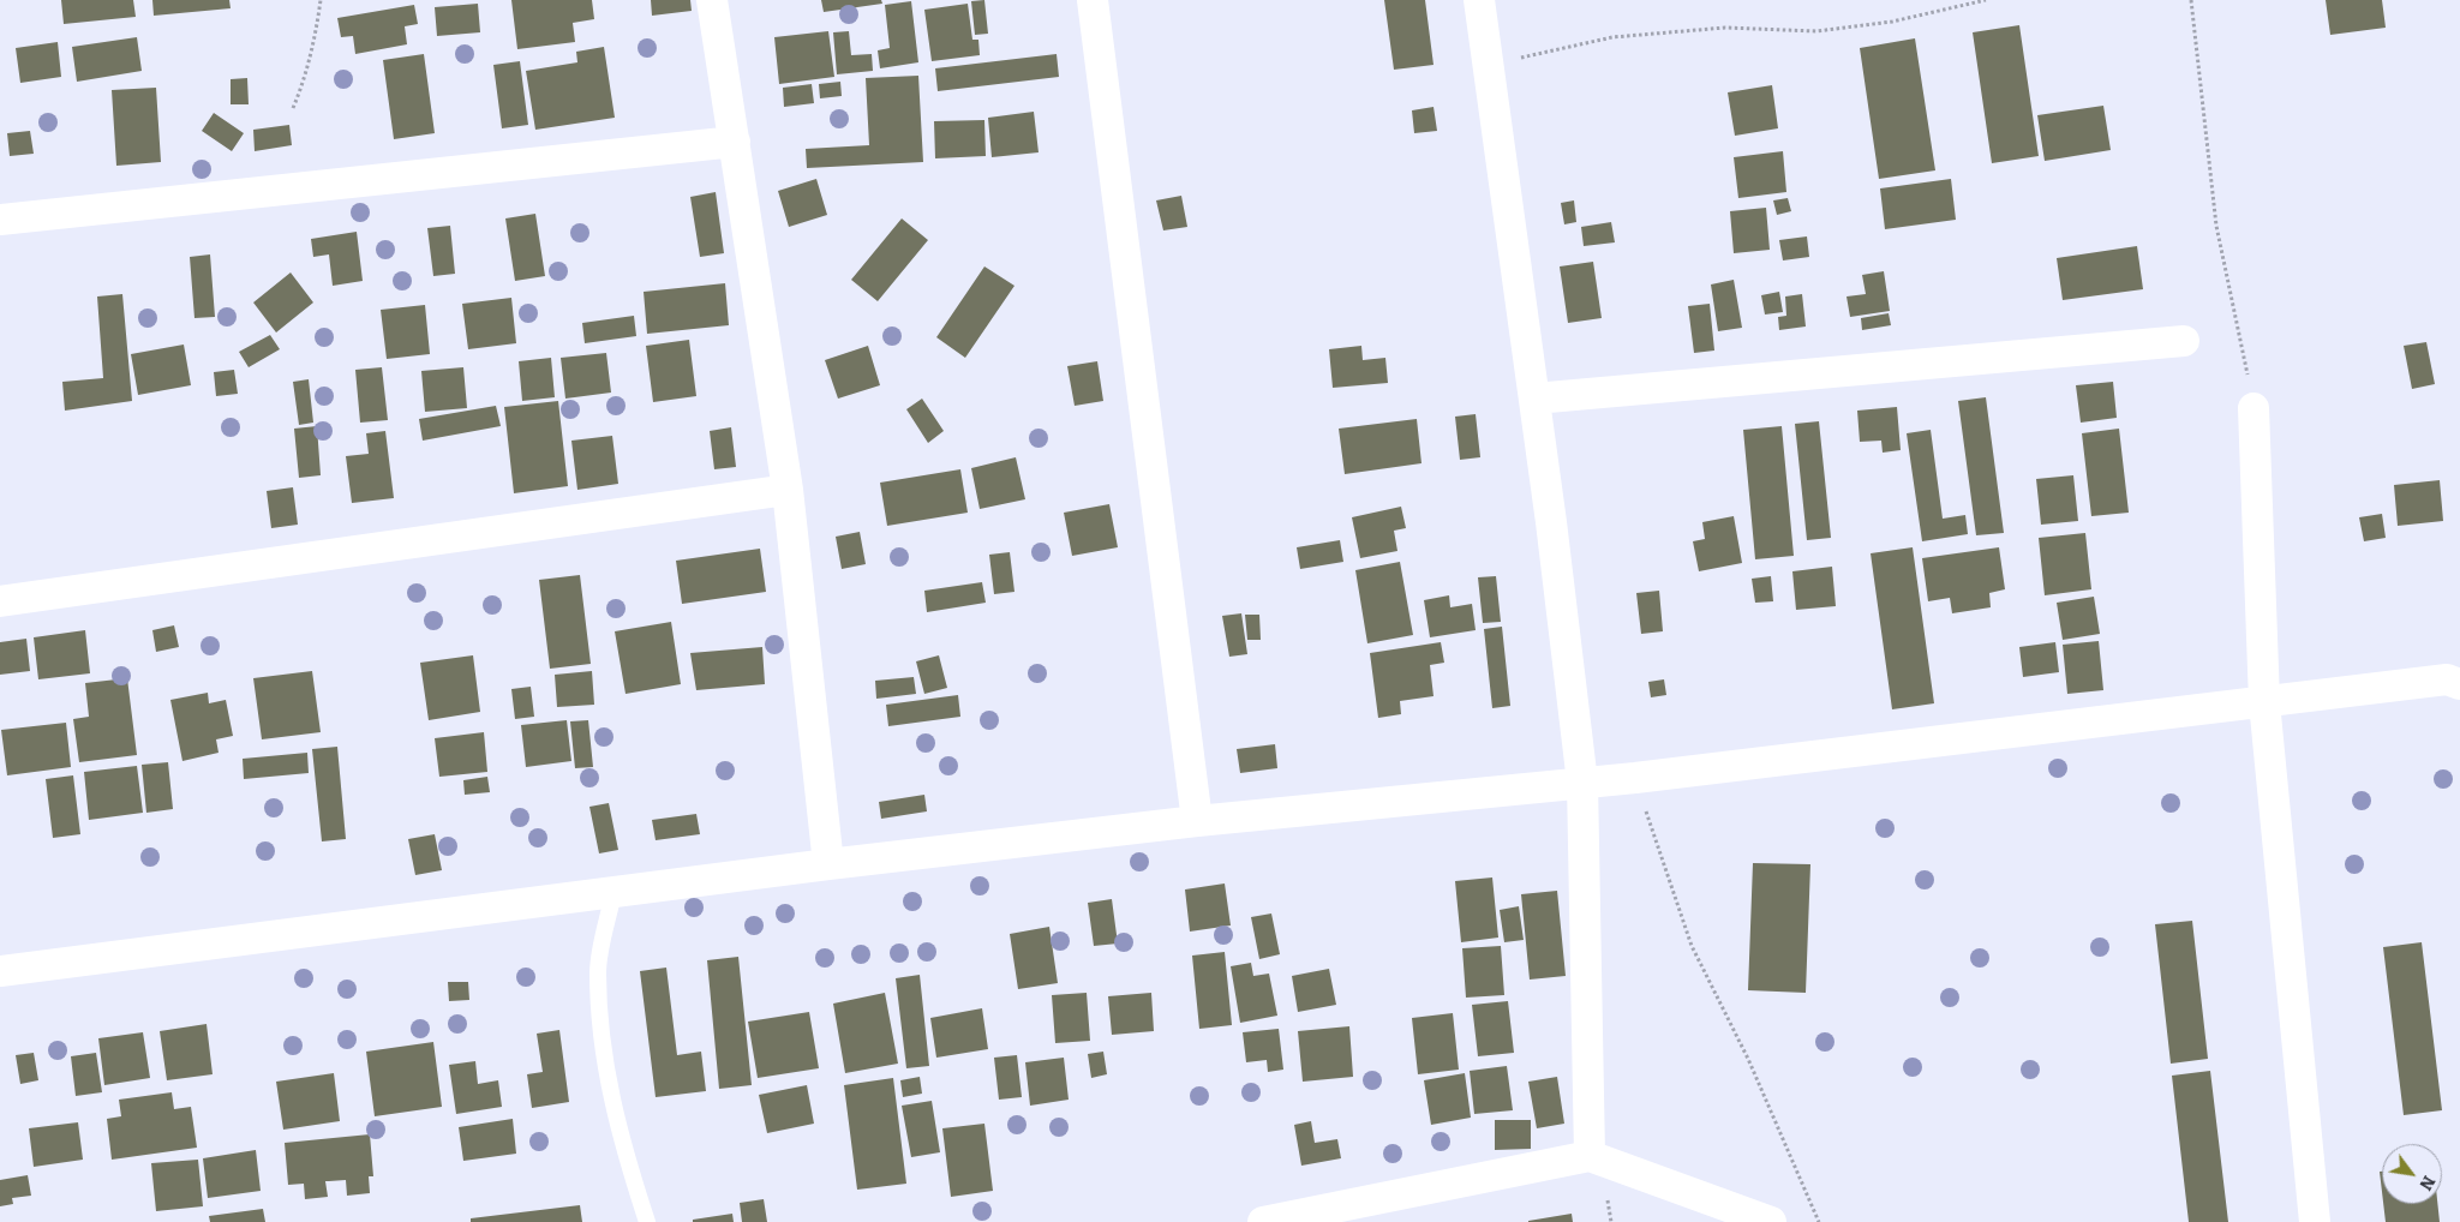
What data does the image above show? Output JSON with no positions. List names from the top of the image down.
{
  "north": "bottom right"
}
